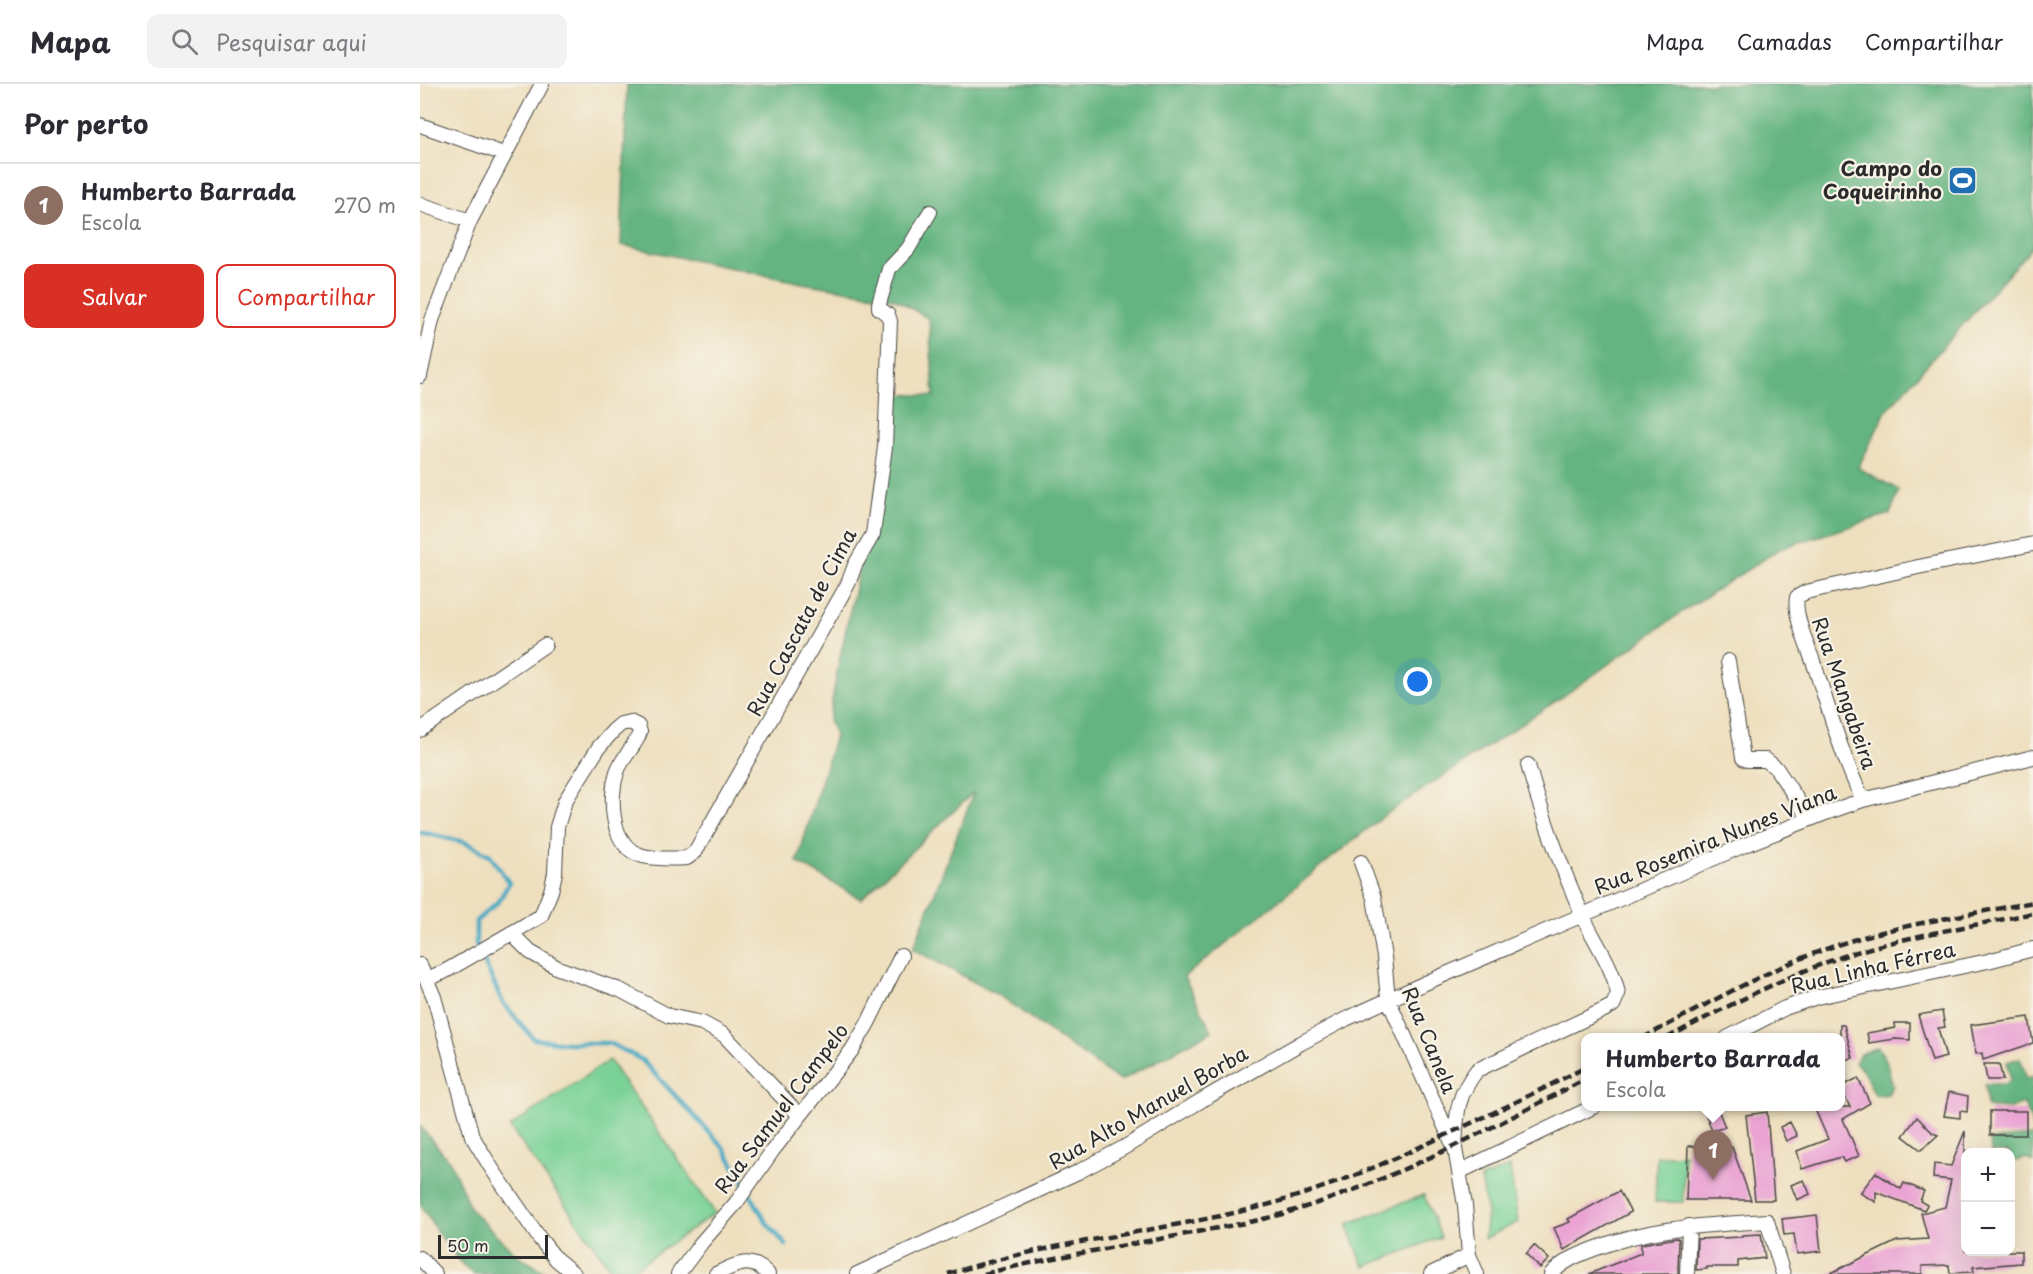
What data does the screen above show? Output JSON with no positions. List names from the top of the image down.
{
  "streets": {
    "street": [
      "Rua Cascata de Cima",
      "Rua Mangabeira",
      "Rua Rosemira Nunes Viana",
      "Rua Linha Férrea",
      "Rua Canela",
      "Rua Alto Manuel Borba",
      "Rua Samuel Campelo"
    ]
  },
  "crossings": [
    ["Rua Mangabeira", "Rua Rosemira Nunes Viana"],
    ["Rua Rosemira Nunes Viana", "Rua Alto Manuel Borba"],
    ["Rua Canela", "Rua Alto Manuel Borba"]
  ],
  "places": {
    "sports": ["Campo do Coqueirinho"]
  },
  "scale_bar": "50 m",
  "page": {
    "header": "Mapa",
    "search": "Pesquisar aqui",
    "nav": ["Mapa", "Camadas", "Compartilhar"],
    "heading": "Por perto",
    "list": [
      {
        "mark": "1",
        "name": "Humberto Barrada",
        "note": "Escola",
        "value": "270 m"
      }
    ],
    "buttons": ["Salvar", "Compartilhar"],
    "popup": ["Humberto Barrada", "Escola"],
    "pins": "1",
    "map_buttons": ["+", "−"],
    "scale": "50 m"
  }
}
